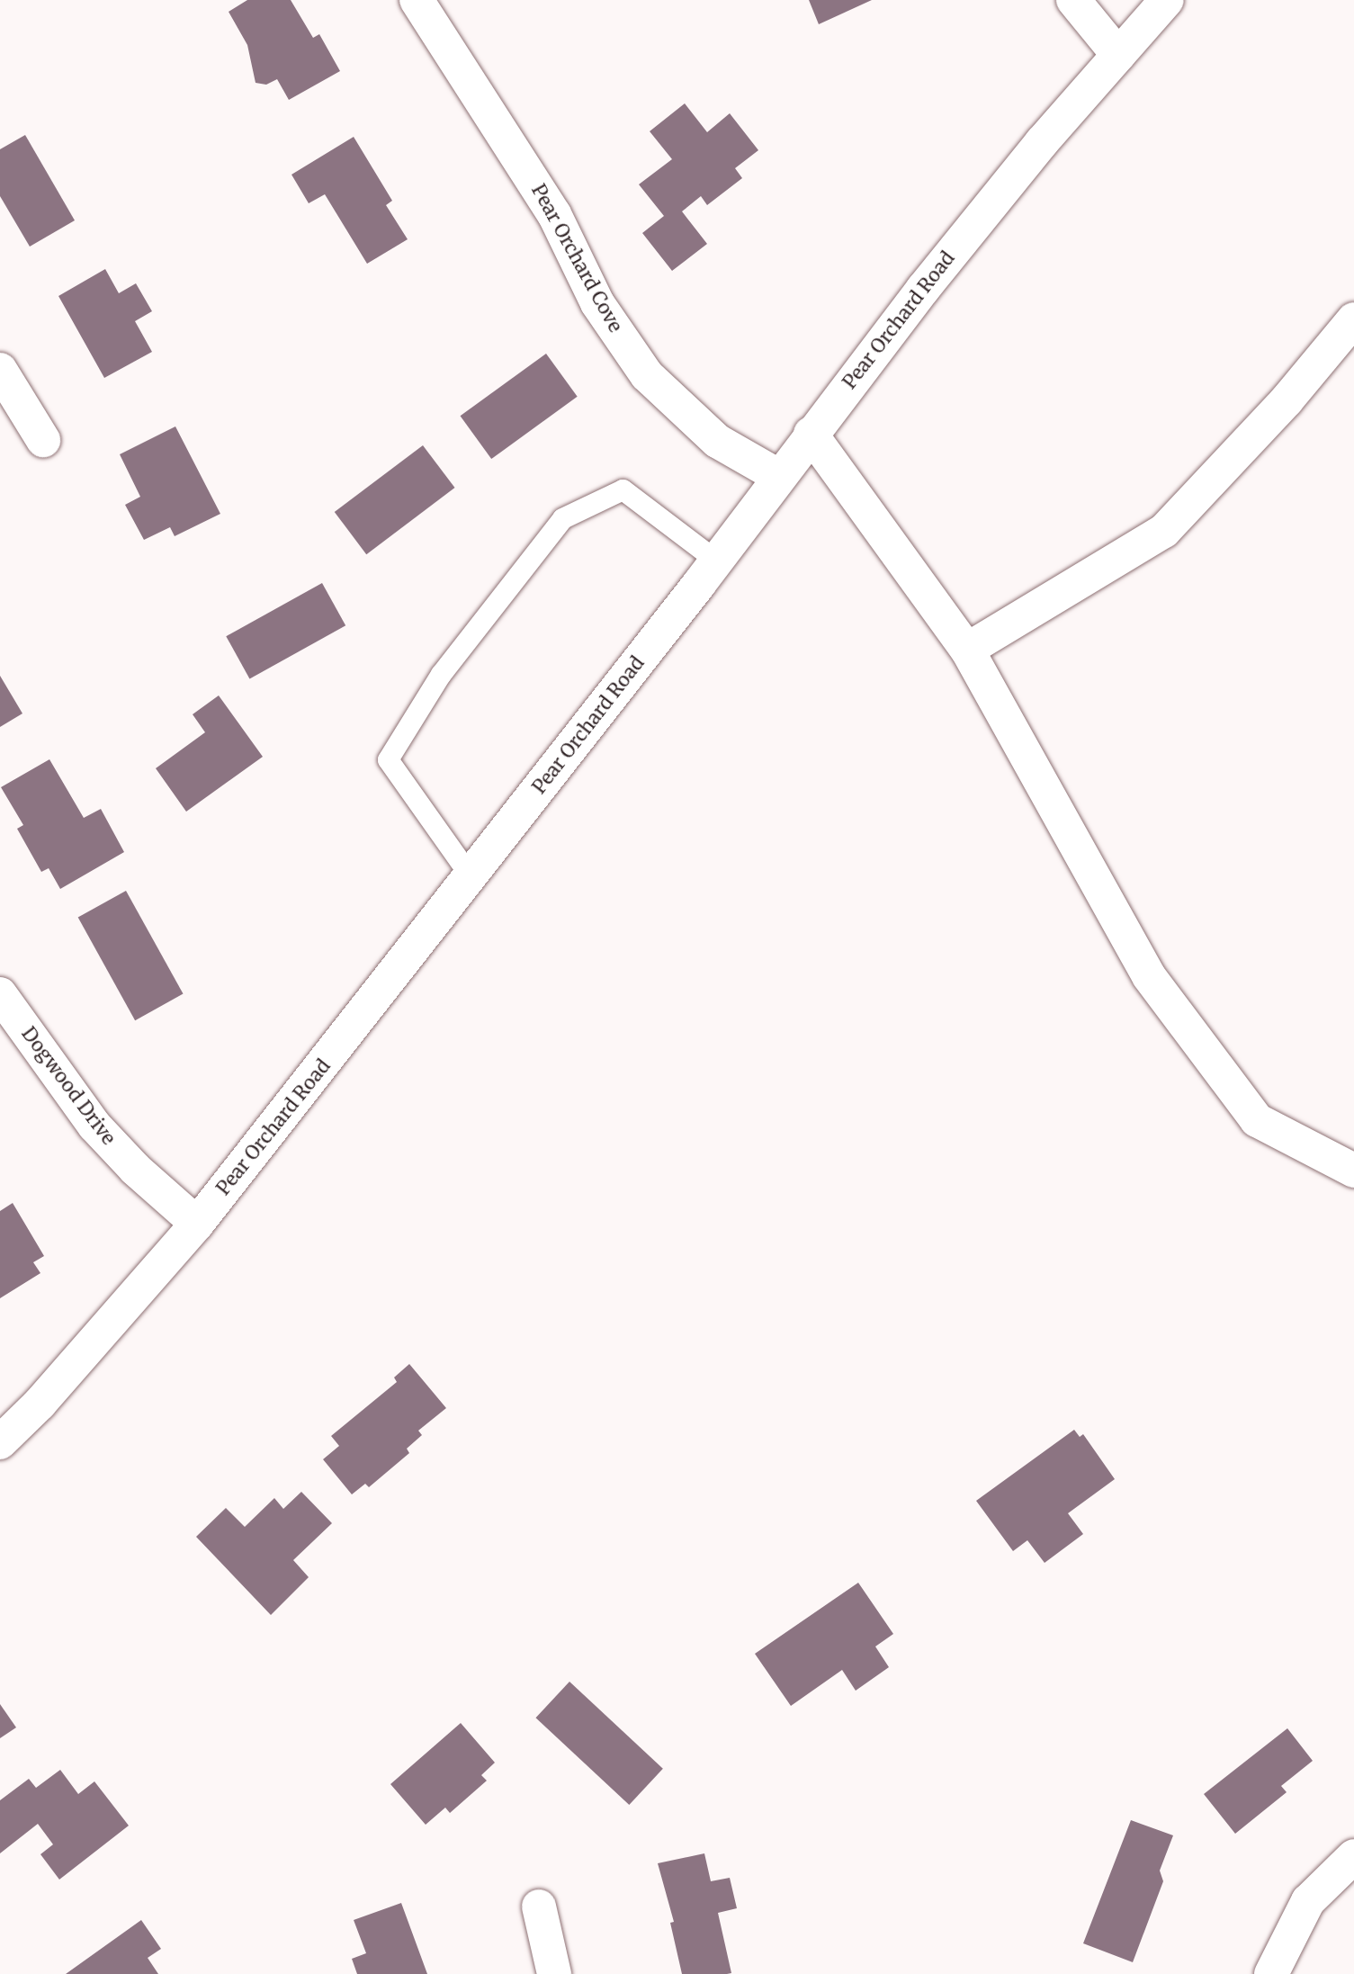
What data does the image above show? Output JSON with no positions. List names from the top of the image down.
{
  "streets": {
    "street": ["Pear Orchard Cove", "Pear Orchard Road", "Dogwood Drive"]
  },
  "crossings": [
    ["Pear Orchard Cove", "Pear Orchard Road"],
    ["Pear Orchard Road", "Dogwood Drive"]
  ]
}
